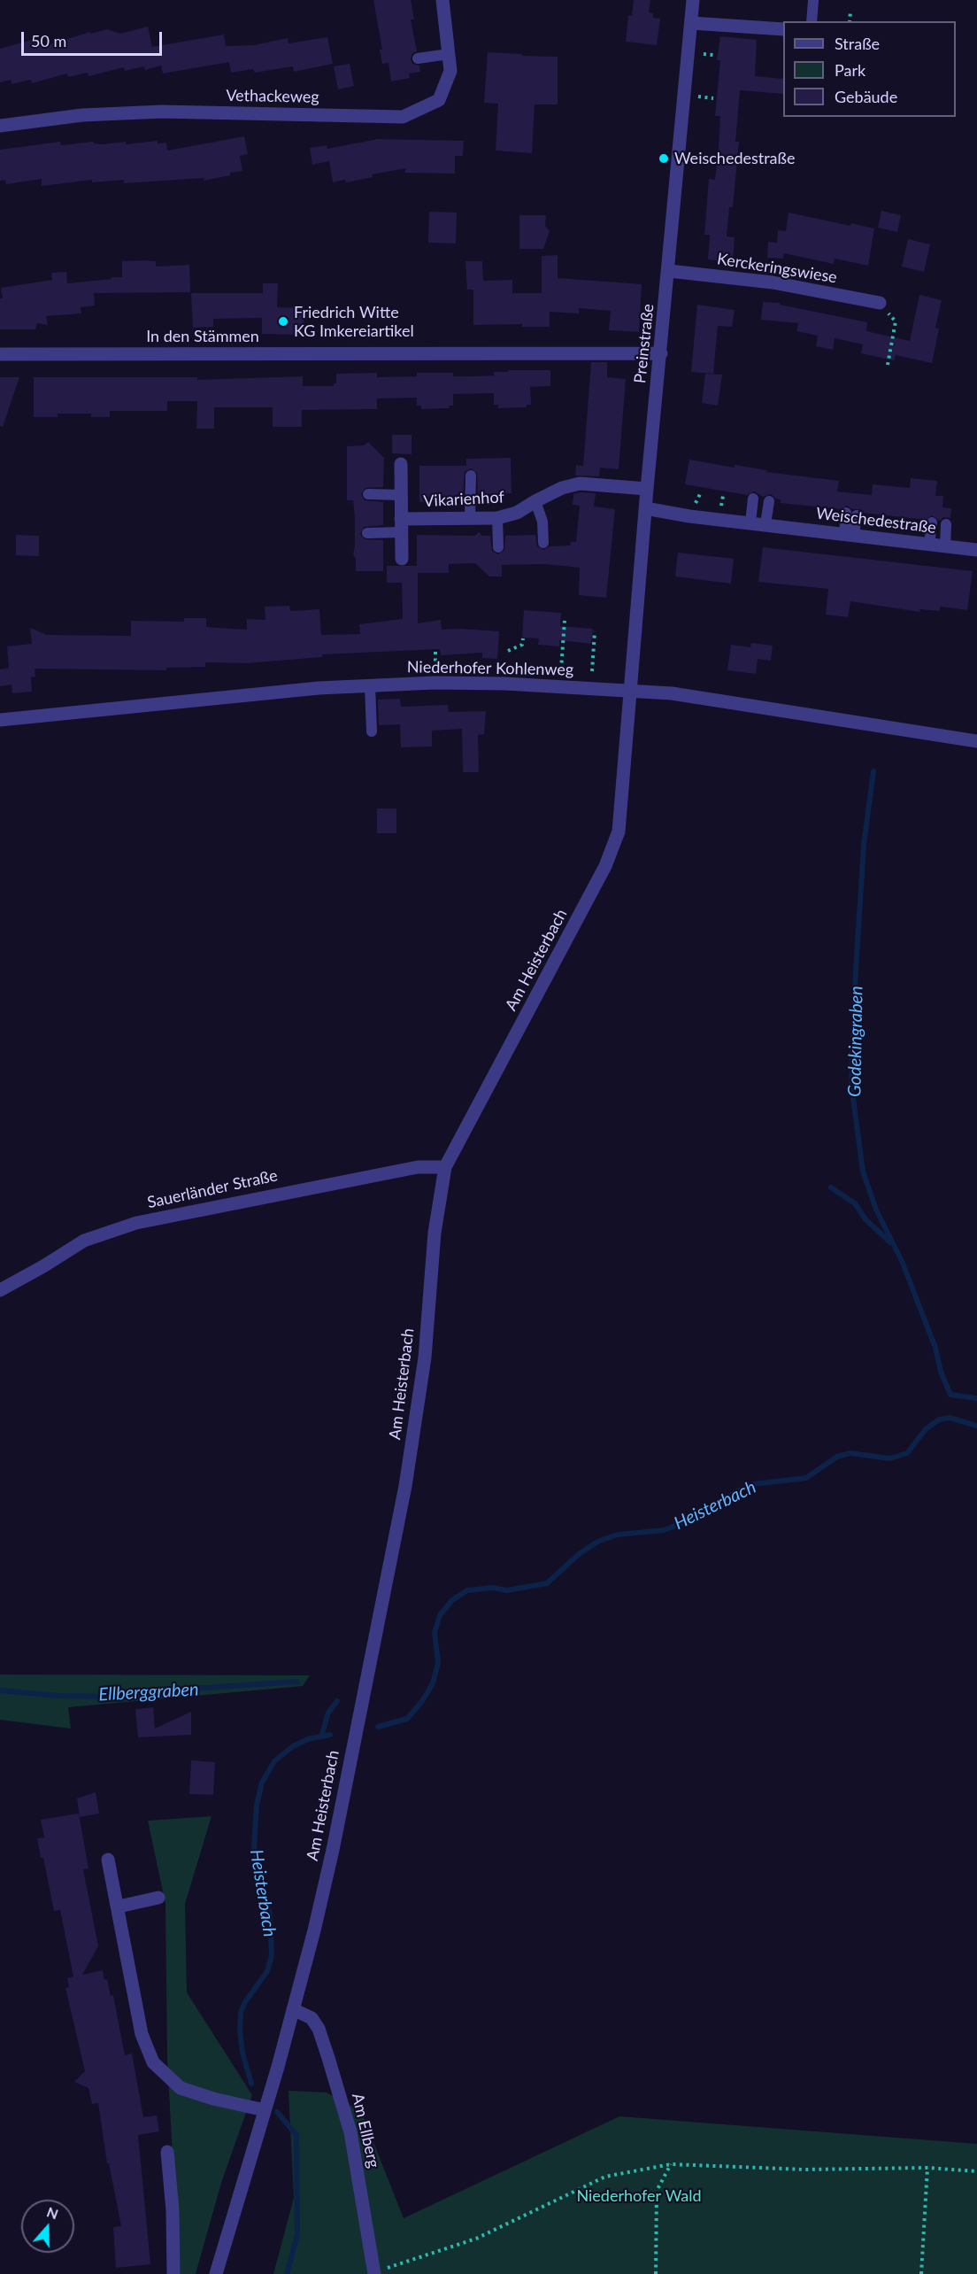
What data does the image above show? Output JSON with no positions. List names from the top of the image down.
{
  "streets": {
    "street": [
      "Vethackeweg",
      "Kerckeringswiese",
      "In den Stämmen",
      "Preinstraße",
      "Vikarienhof",
      "Weischedestraße",
      "Niederhofer Kohlenweg",
      "Am Heisterbach",
      "Sauerländer Straße",
      "Am Ellberg"
    ]
  },
  "crossings": [
    ["Kerckeringswiese", "Preinstraße"],
    ["In den Stämmen", "Preinstraße"],
    ["Preinstraße", "Vikarienhof"],
    ["Preinstraße", "Weischedestraße"],
    ["Preinstraße", "Niederhofer Kohlenweg"],
    ["Preinstraße", "Am Heisterbach"],
    ["Niederhofer Kohlenweg", "Am Heisterbach"],
    ["Am Heisterbach", "Sauerländer Straße"],
    ["Am Heisterbach", "Am Ellberg"]
  ],
  "water": ["Godekingraben", "Heisterbach", "Ellberggraben"],
  "parks": ["Niederhofer Wald"],
  "places": ["Weischedestraße", "Friedrich Witte KG Imkereiartikel"],
  "legend": ["Straße", "Park", "Gebäude"],
  "scale_bar": "50 m",
  "north": "top"
}
